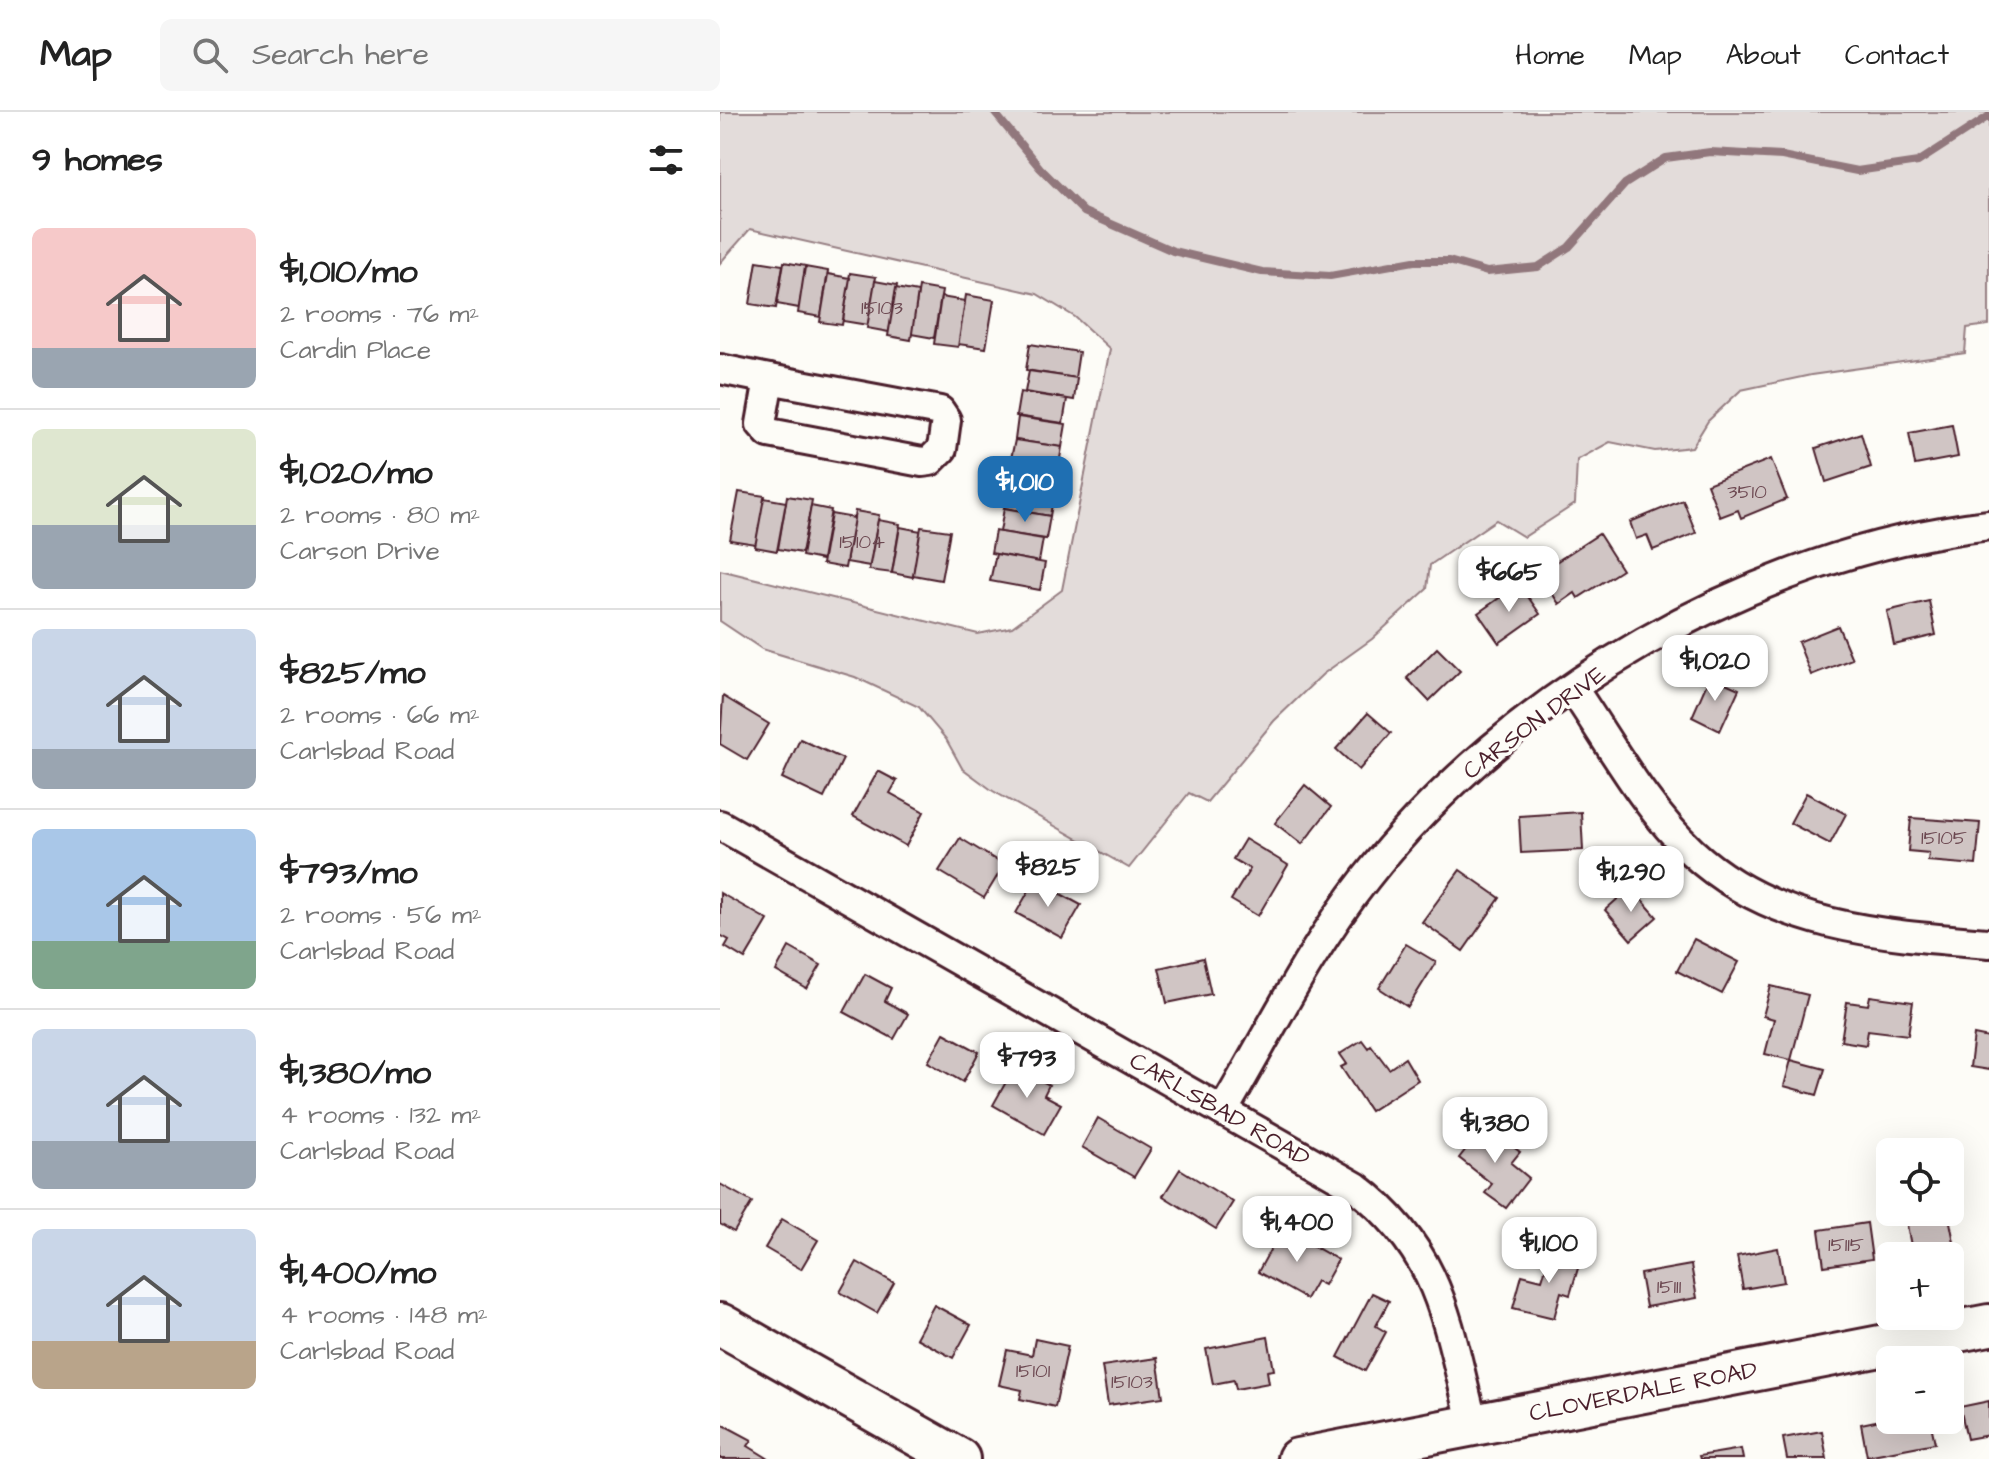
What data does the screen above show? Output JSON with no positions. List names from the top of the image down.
{
  "streets": {
    "street": ["CARSON DRIVE", "CARLSBAD ROAD", "CLOVERDALE ROAD"]
  },
  "crossings": [
    ["CARSON DRIVE", "CARLSBAD ROAD"],
    ["CARLSBAD ROAD", "CLOVERDALE ROAD"]
  ],
  "house_numbers": [
    "15103",
    "3510",
    "15104",
    "15105",
    "15115",
    "15111",
    "15101",
    "15103"
  ],
  "page": {
    "header": "Map",
    "search": "Search here",
    "nav": [
      "Home",
      "Map",
      "About",
      "Contact"
    ],
    "heading": "9 homes",
    "list": [
      {
        "name": "$1,010/mo",
        "note": "2 rooms · 76 m² · Cardin Place"
      },
      {
        "name": "$1,020/mo",
        "note": "2 rooms · 80 m² · Carson Drive"
      },
      {
        "name": "$825/mo",
        "note": "2 rooms · 66 m² · Carlsbad Road"
      },
      {
        "name": "$793/mo",
        "note": "2 rooms · 56 m² · Carlsbad Road"
      },
      {
        "name": "$1,380/mo",
        "note": "4 rooms · 132 m² · Carlsbad Road"
      },
      {
        "name": "$1,400/mo",
        "note": "4 rooms · 148 m² · Carlsbad Road"
      }
    ],
    "price": [
      "$1,010",
      "$665",
      "$1,020",
      "$825",
      "$1,290",
      "$793",
      "$1,380",
      "$1,400",
      "$1,100"
    ],
    "map_buttons": ["+", "−"]
  }
}
